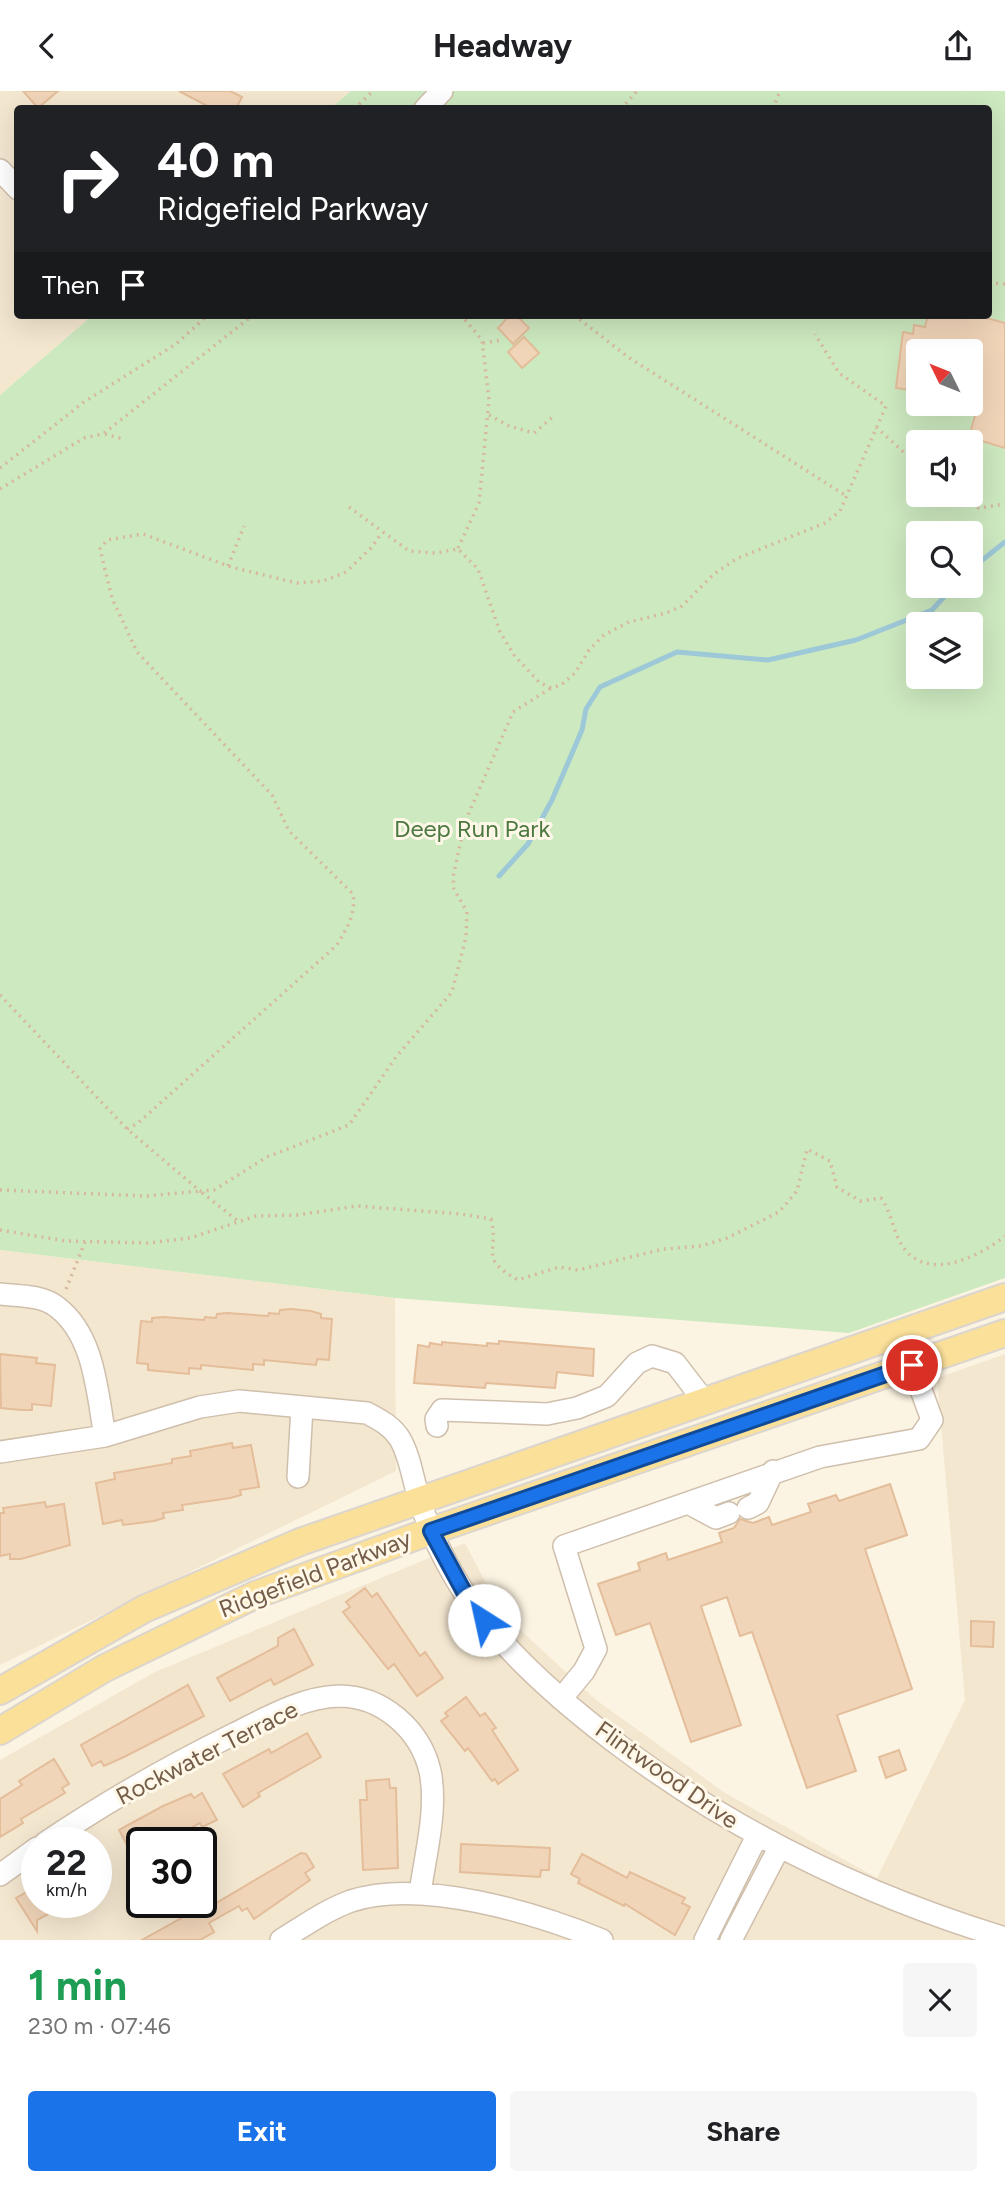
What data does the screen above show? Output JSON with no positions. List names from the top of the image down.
{
  "streets": {
    "main road": ["Ridgefield Parkway"],
    "street": ["Rockwater Terrace", "Flintwood Drive"]
  },
  "crossings": [
    ["Ridgefield Parkway", "Flintwood Drive"]
  ],
  "parks": ["Deep Run Park"],
  "north": "top left",
  "page": {
    "header": "Headway",
    "turn": ["40 m", "Ridgefield Parkway"],
    "then": "Then",
    "speed": "22 km/h",
    "limit": "30",
    "heading": ["1 min", "230 m · 07:46"],
    "buttons": ["Exit", "Share"]
  }
}
